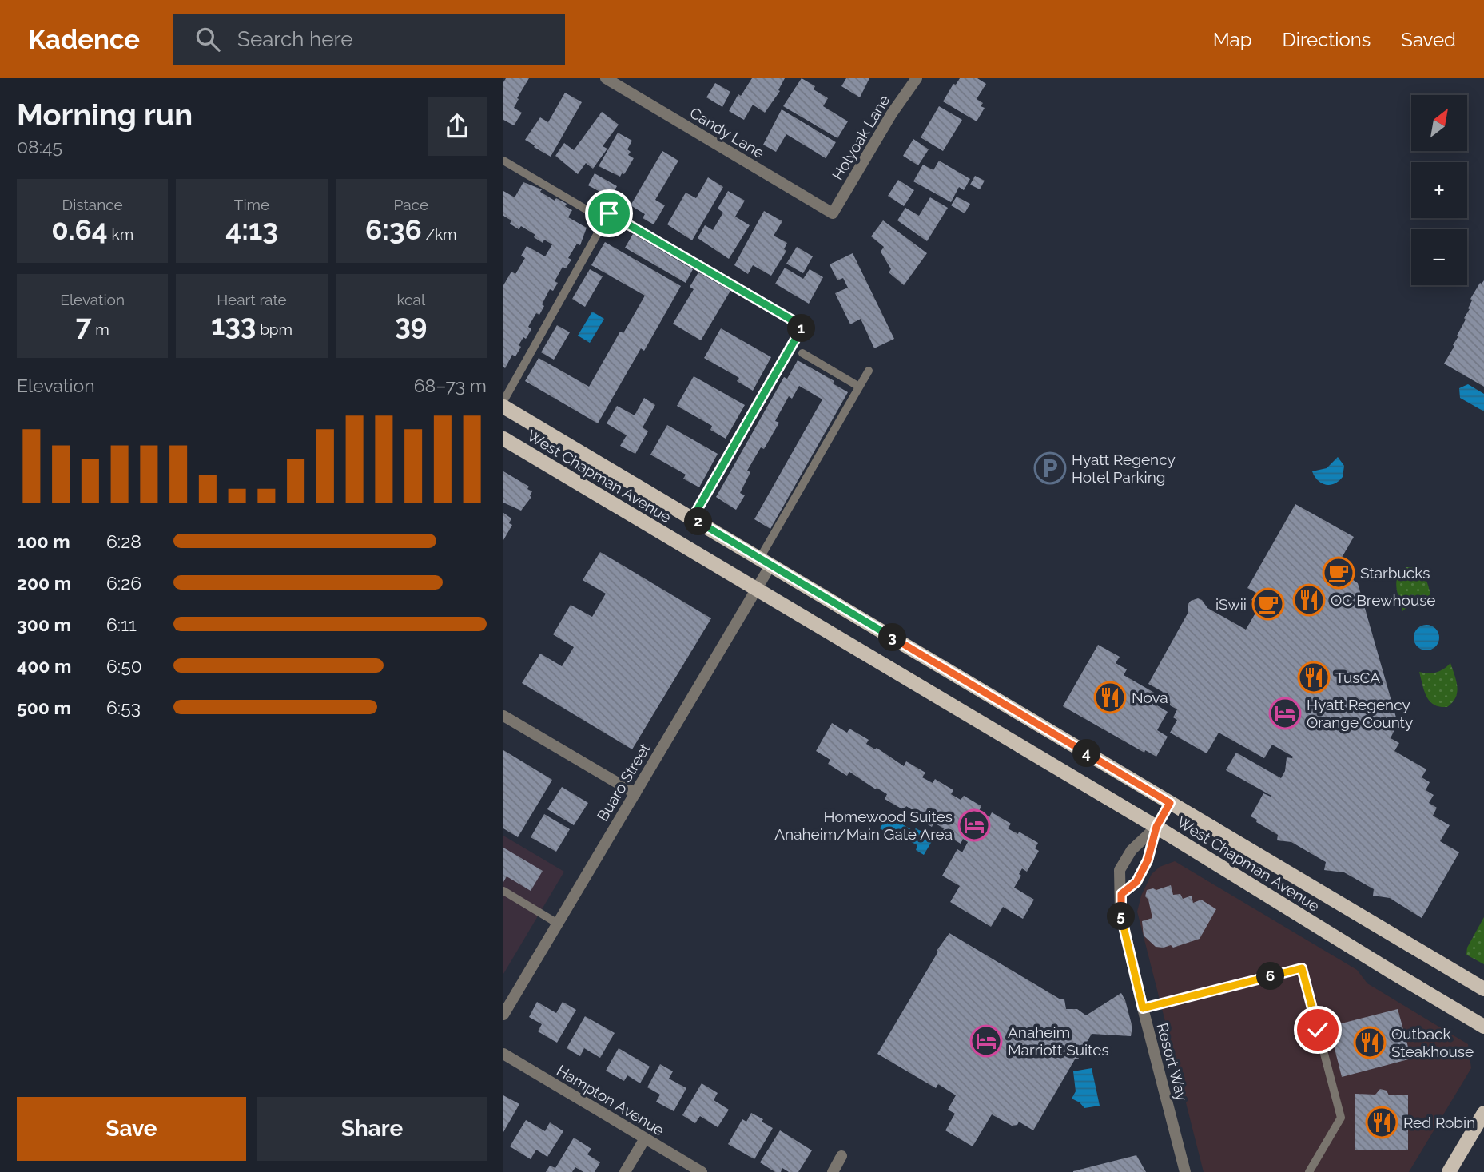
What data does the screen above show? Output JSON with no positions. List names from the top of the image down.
{
  "streets": {
    "main road": ["West Chapman Avenue"],
    "street": [
      "Candy Lane",
      "Holyoak Lane",
      "Buaro Street",
      "Resort Way",
      "Hampton Avenue"
    ]
  },
  "crossings": [
    ["Candy Lane", "Holyoak Lane"],
    ["West Chapman Avenue", "Buaro Street"],
    ["West Chapman Avenue", "Resort Way"]
  ],
  "places": {
    "parking": ["Hyatt Regency Hotel Parking"],
    "cafe": ["Starbucks", "iSwii"],
    "restaurant": [
      "OC Brewhouse",
      "TusCA",
      "Nova",
      "Outback Steakhouse",
      "Red Robin"
    ],
    "hotel": ["Hyatt Regency Orange County", "Homewood Suites Anaheim/Main Gate Area", "Anaheim Marriott Suites"]
  },
  "north": "top right",
  "page": {
    "header": "Kadence",
    "search": "Search here",
    "nav": ["Map", "Directions", "Saved"],
    "heading": ["Morning run", "08:45"],
    "map_buttons": ["+", "−"],
    "stats": [
      ["Distance", "0.64 km"],
      ["Time", "4:13"],
      ["Pace", "6:36 /km"],
      ["Elevation", "7 m"],
      ["Heart rate", "133 bpm"],
      ["kcal", "39"]
    ],
    "pins": [
      "1",
      "2",
      "3",
      "4",
      "5",
      "6"
    ],
    "chart": ["Elevation", "68–73 m"],
    "list": [
      {
        "name": "100 m",
        "note": "6:28"
      },
      {
        "name": "200 m",
        "note": "6:26"
      },
      {
        "name": "300 m",
        "note": "6:11"
      },
      {
        "name": "400 m",
        "note": "6:50"
      },
      {
        "name": "500 m",
        "note": "6:53"
      }
    ],
    "buttons": ["Save", "Share"]
  }
}
